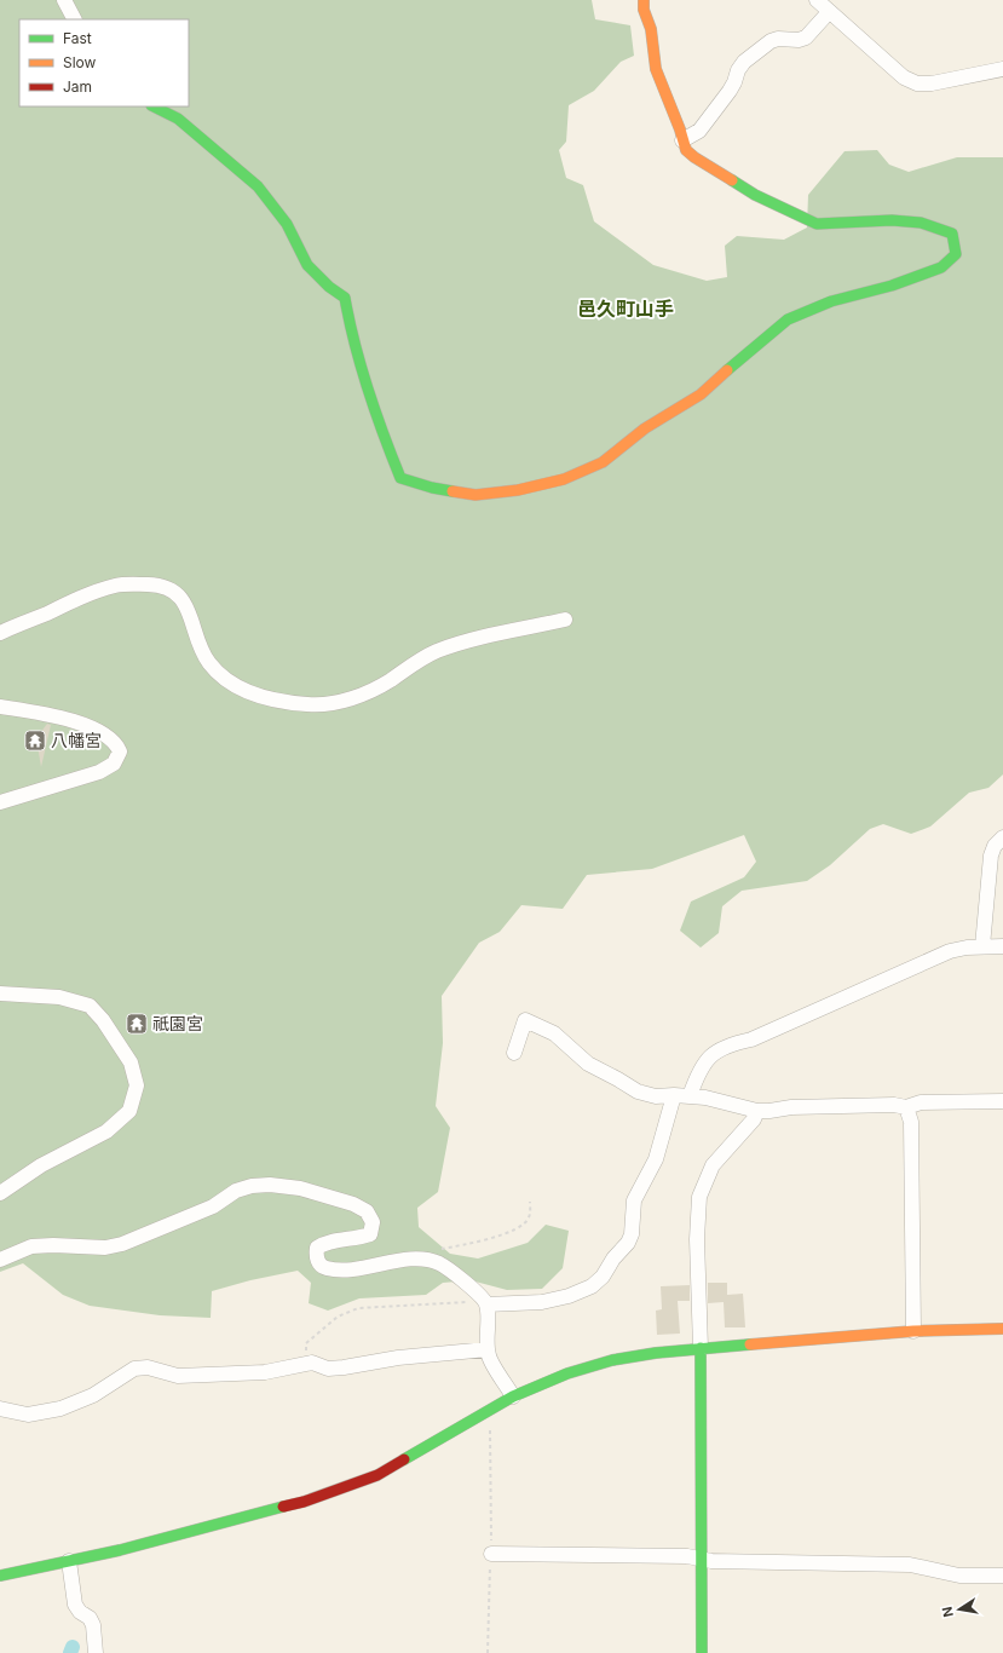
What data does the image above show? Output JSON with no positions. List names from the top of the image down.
{
  "districts": ["邑久町山手"],
  "places": {
    "temple": ["八幡宮", "祇園宮"]
  },
  "legend": ["Fast", "Slow", "Jam"],
  "north": "left"
}
